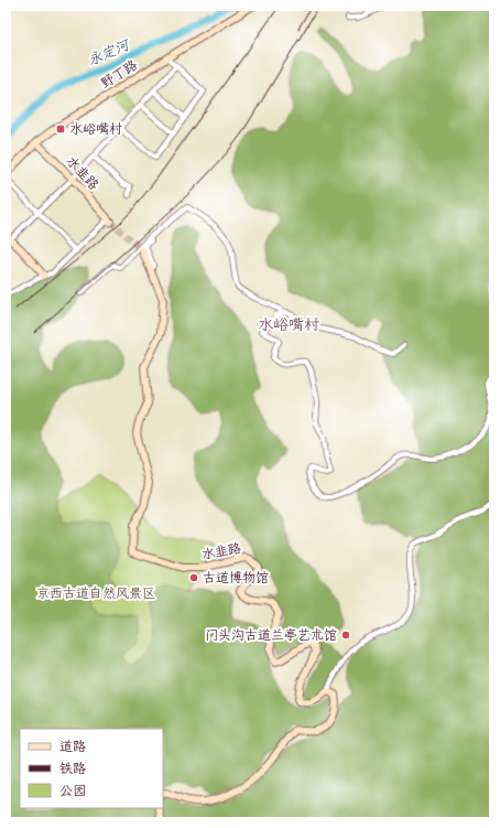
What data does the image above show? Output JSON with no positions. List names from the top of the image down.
{
  "streets": {
    "street": ["野丁路", "水韭路"]
  },
  "crossings": [
    ["野丁路", "水韭路"]
  ],
  "districts": ["水峪嘴村"],
  "water": ["永定河"],
  "parks": ["京西古道自然风景区"],
  "places": {
    "transit": ["水峪嘴村"],
    "other": ["古道博物馆", "门头沟古道兰亭艺术馆"]
  },
  "legend": ["道路", "铁路", "公园"]
}
